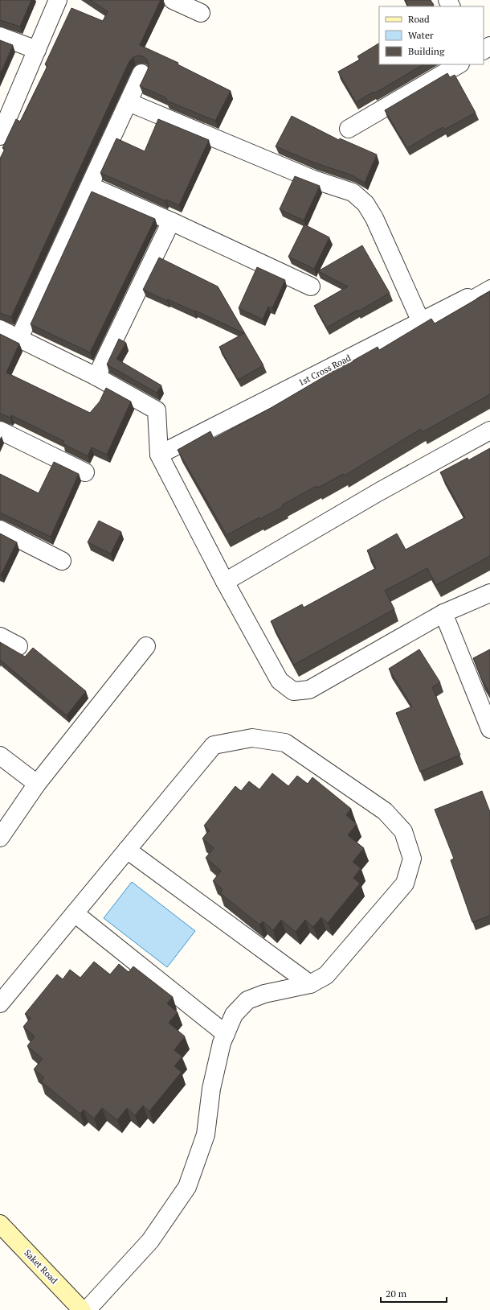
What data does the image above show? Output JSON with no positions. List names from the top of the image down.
{
  "streets": {
    "street": ["1st Cross Road", "Saket Road"]
  },
  "legend": ["Road", "Water", "Building"],
  "scale_bar": "20 m"
}
